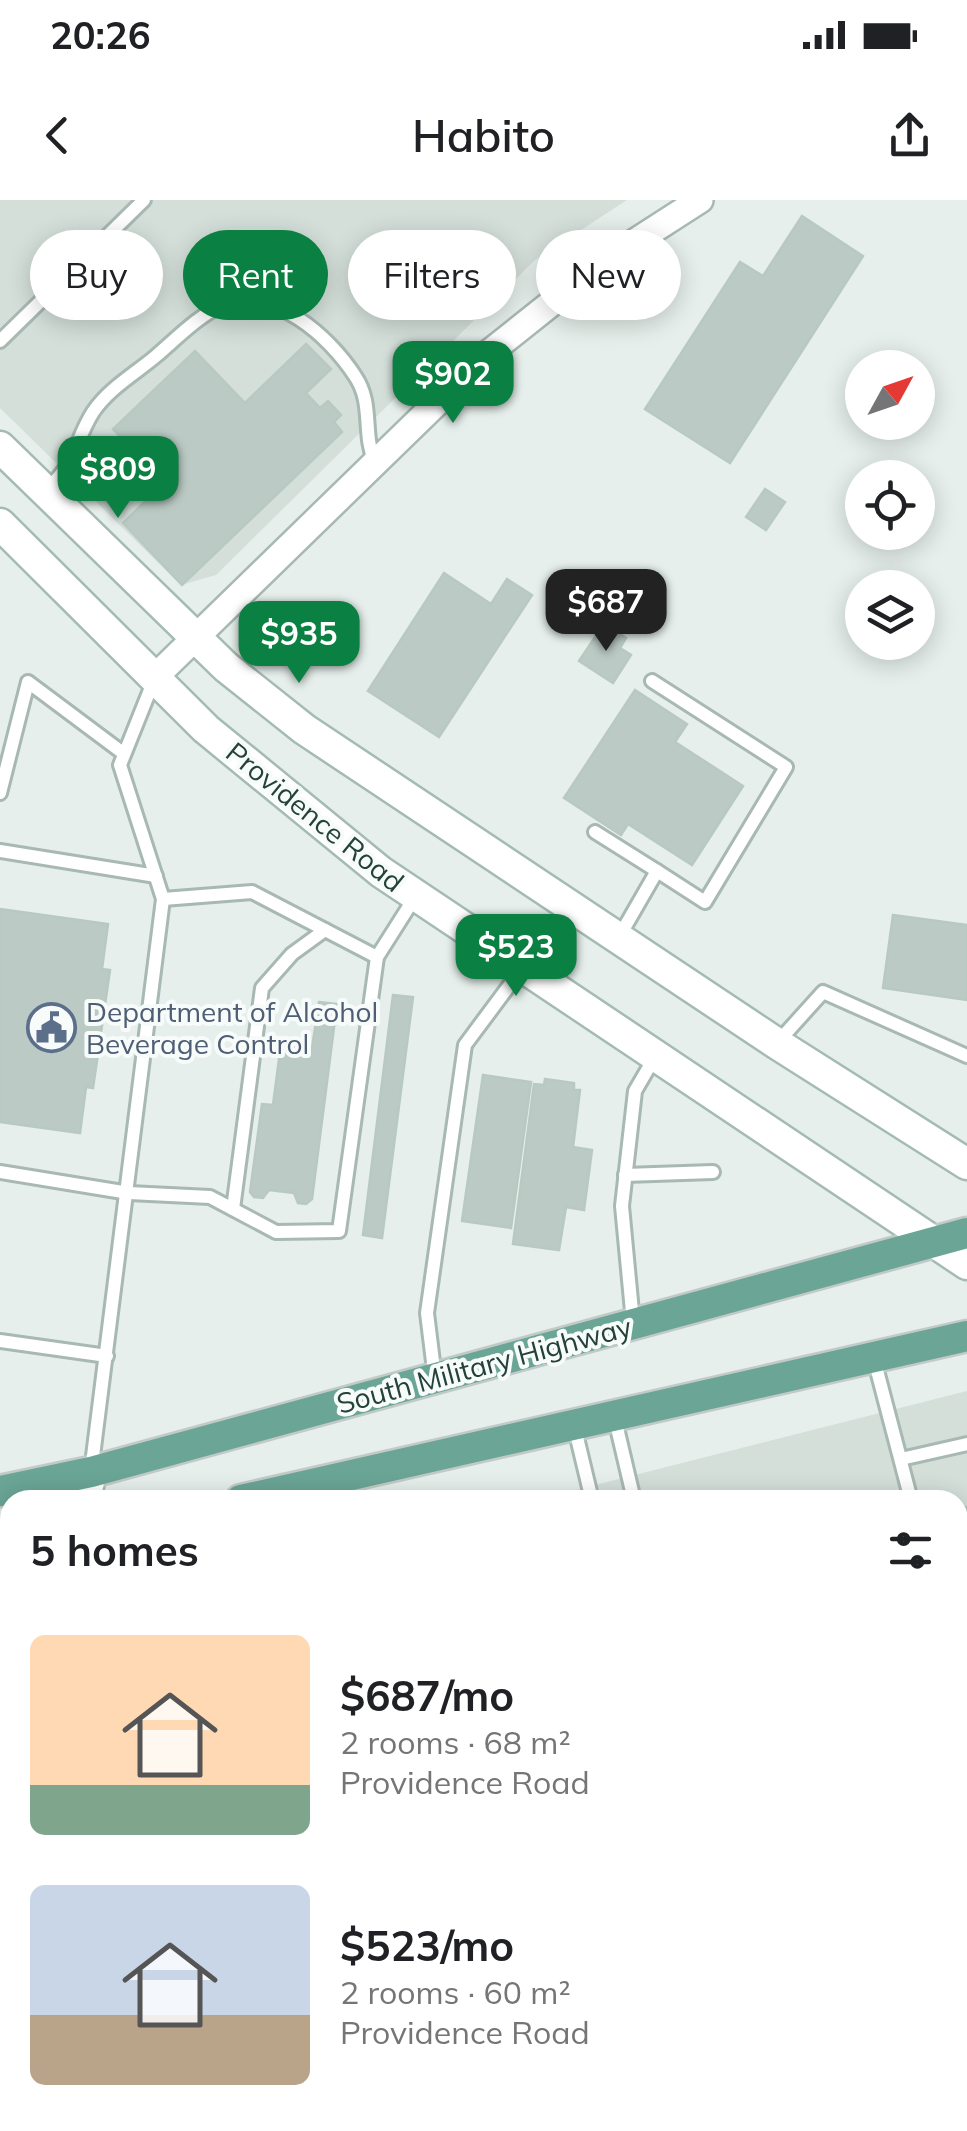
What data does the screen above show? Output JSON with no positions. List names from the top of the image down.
{
  "streets": {
    "main road": ["Providence Road", "South Military Highway"]
  },
  "crossings": [
    ["Providence Road", "South Military Highway"]
  ],
  "places": {
    "public building": ["Department of Alcohol Beverage Control"]
  },
  "north": "top right",
  "page": {
    "status": "20:26",
    "header": "Habito",
    "chip": [
      "Buy",
      "Rent",
      "Filters",
      "New"
    ],
    "price": [
      "$902",
      "$809",
      "$687",
      "$935",
      "$523"
    ],
    "heading": "5 homes",
    "list": [
      {
        "name": "$687/mo",
        "note": "2 rooms · 68 m² · Providence Road"
      },
      {
        "name": "$523/mo",
        "note": "2 rooms · 60 m² · Providence Road"
      }
    ]
  }
}
